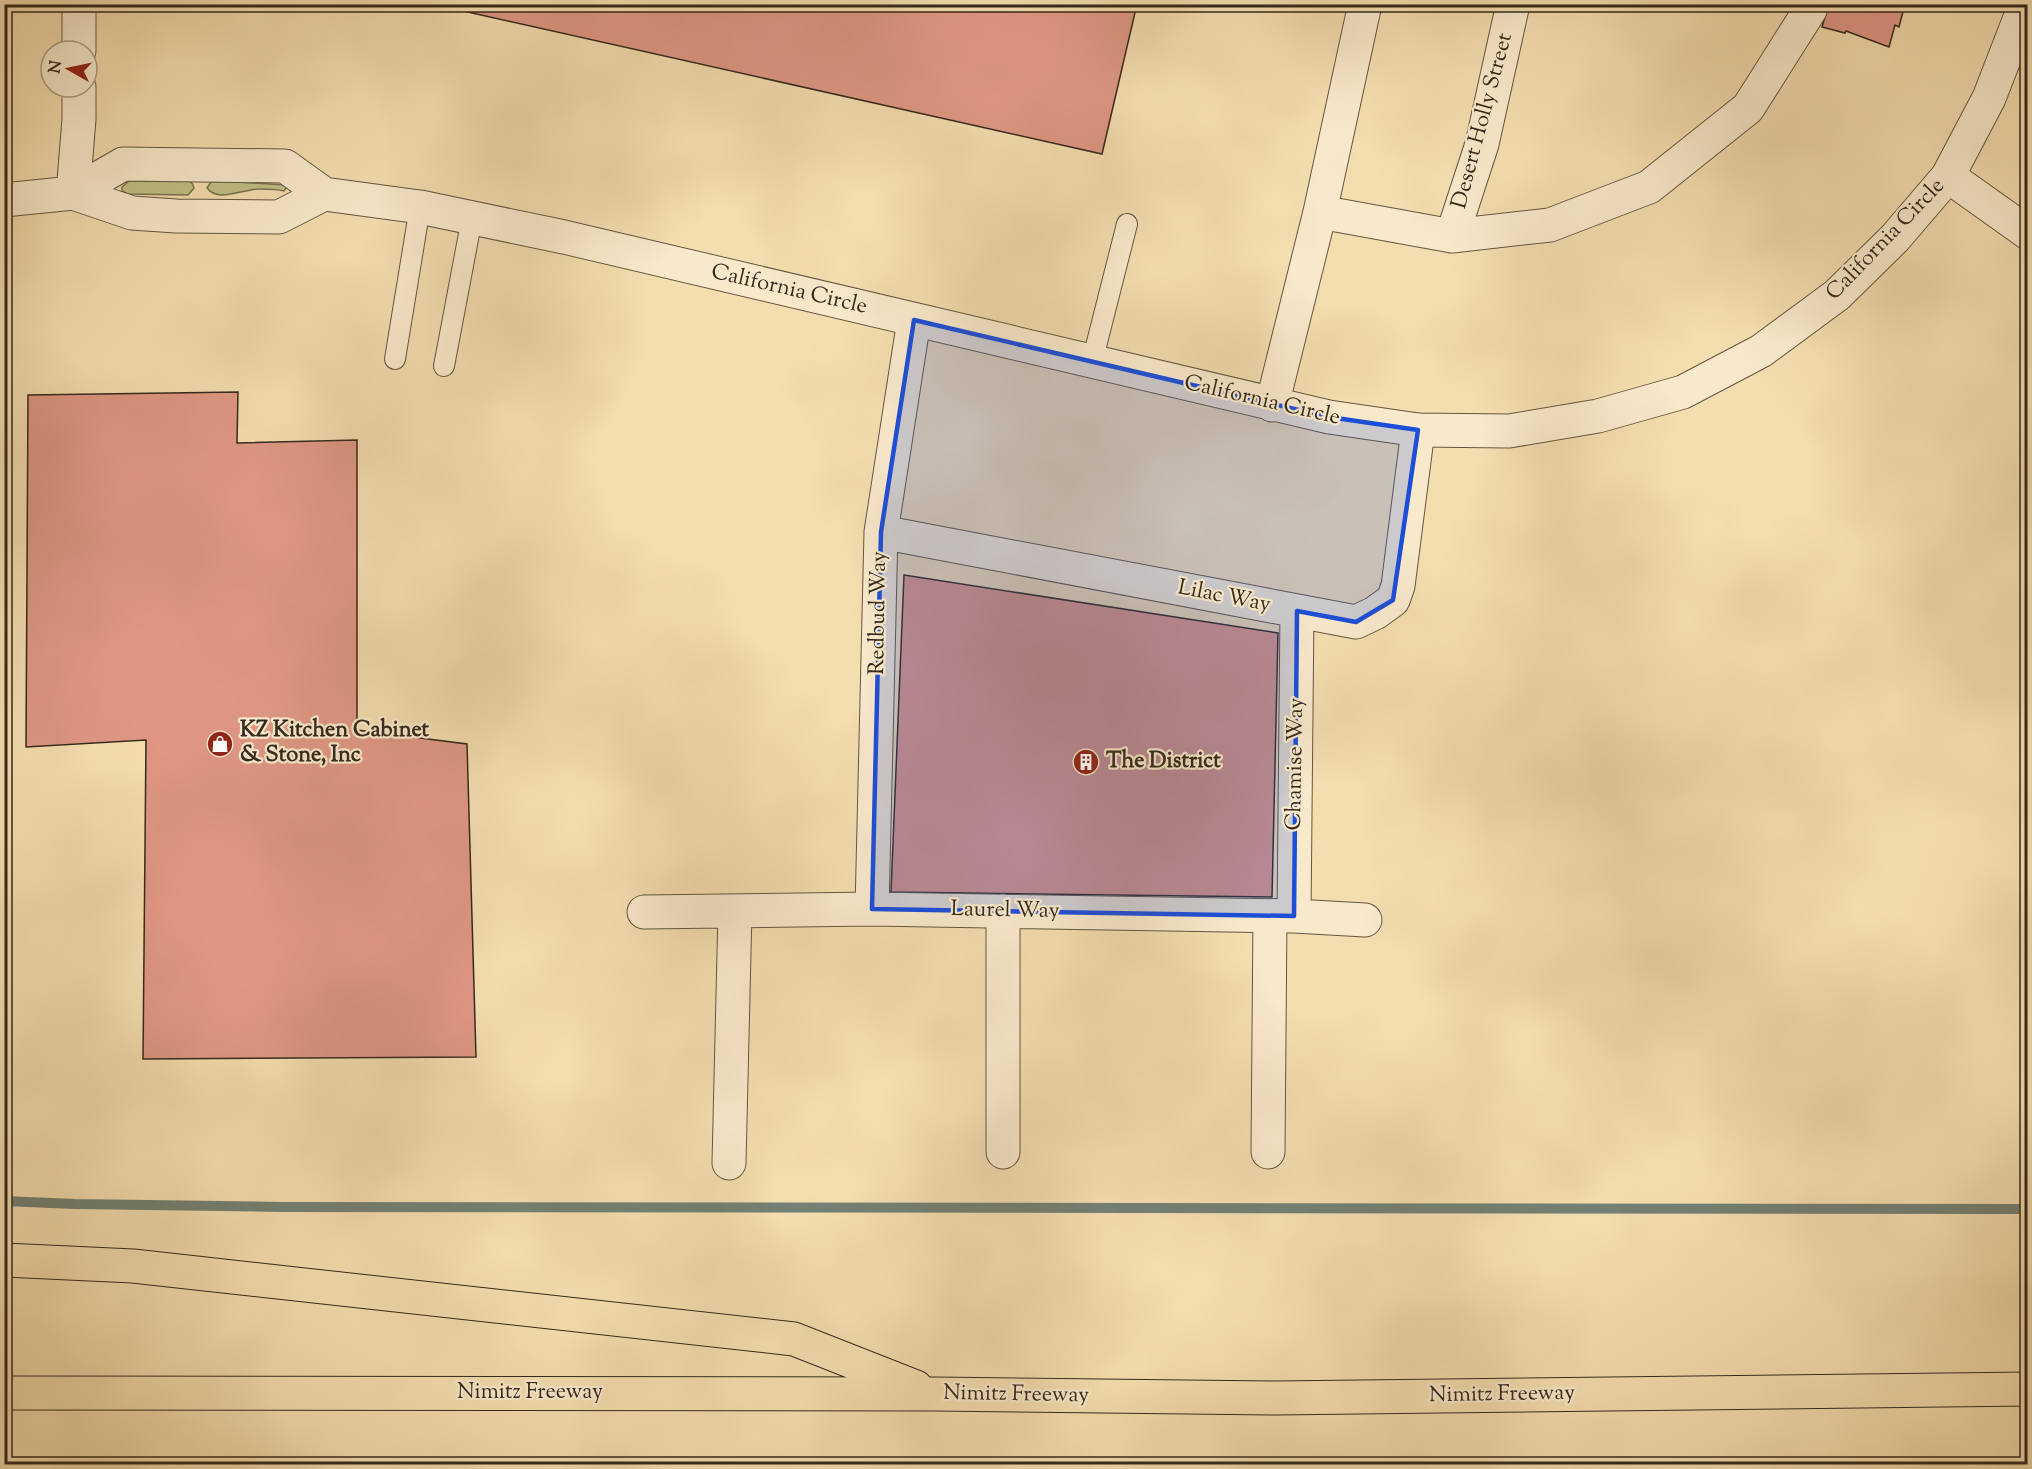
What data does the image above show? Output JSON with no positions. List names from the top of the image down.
{
  "streets": {
    "highway": ["Nimitz Freeway"],
    "street": [
      "Desert Holly Street",
      "California Circle",
      "Lilac Way",
      "Redbud Way",
      "Chamise Way",
      "Laurel Way"
    ]
  },
  "crossings": [
    ["California Circle", "Lilac Way"],
    ["California Circle", "Redbud Way"],
    ["Lilac Way", "Redbud Way"],
    ["Lilac Way", "Chamise Way"],
    ["Redbud Way", "Laurel Way"],
    ["Chamise Way", "Laurel Way"]
  ],
  "places": {
    "shop": ["KZ Kitchen Cabinet & Stone, Inc"],
    "building": ["The District"]
  },
  "north": "left"
}
